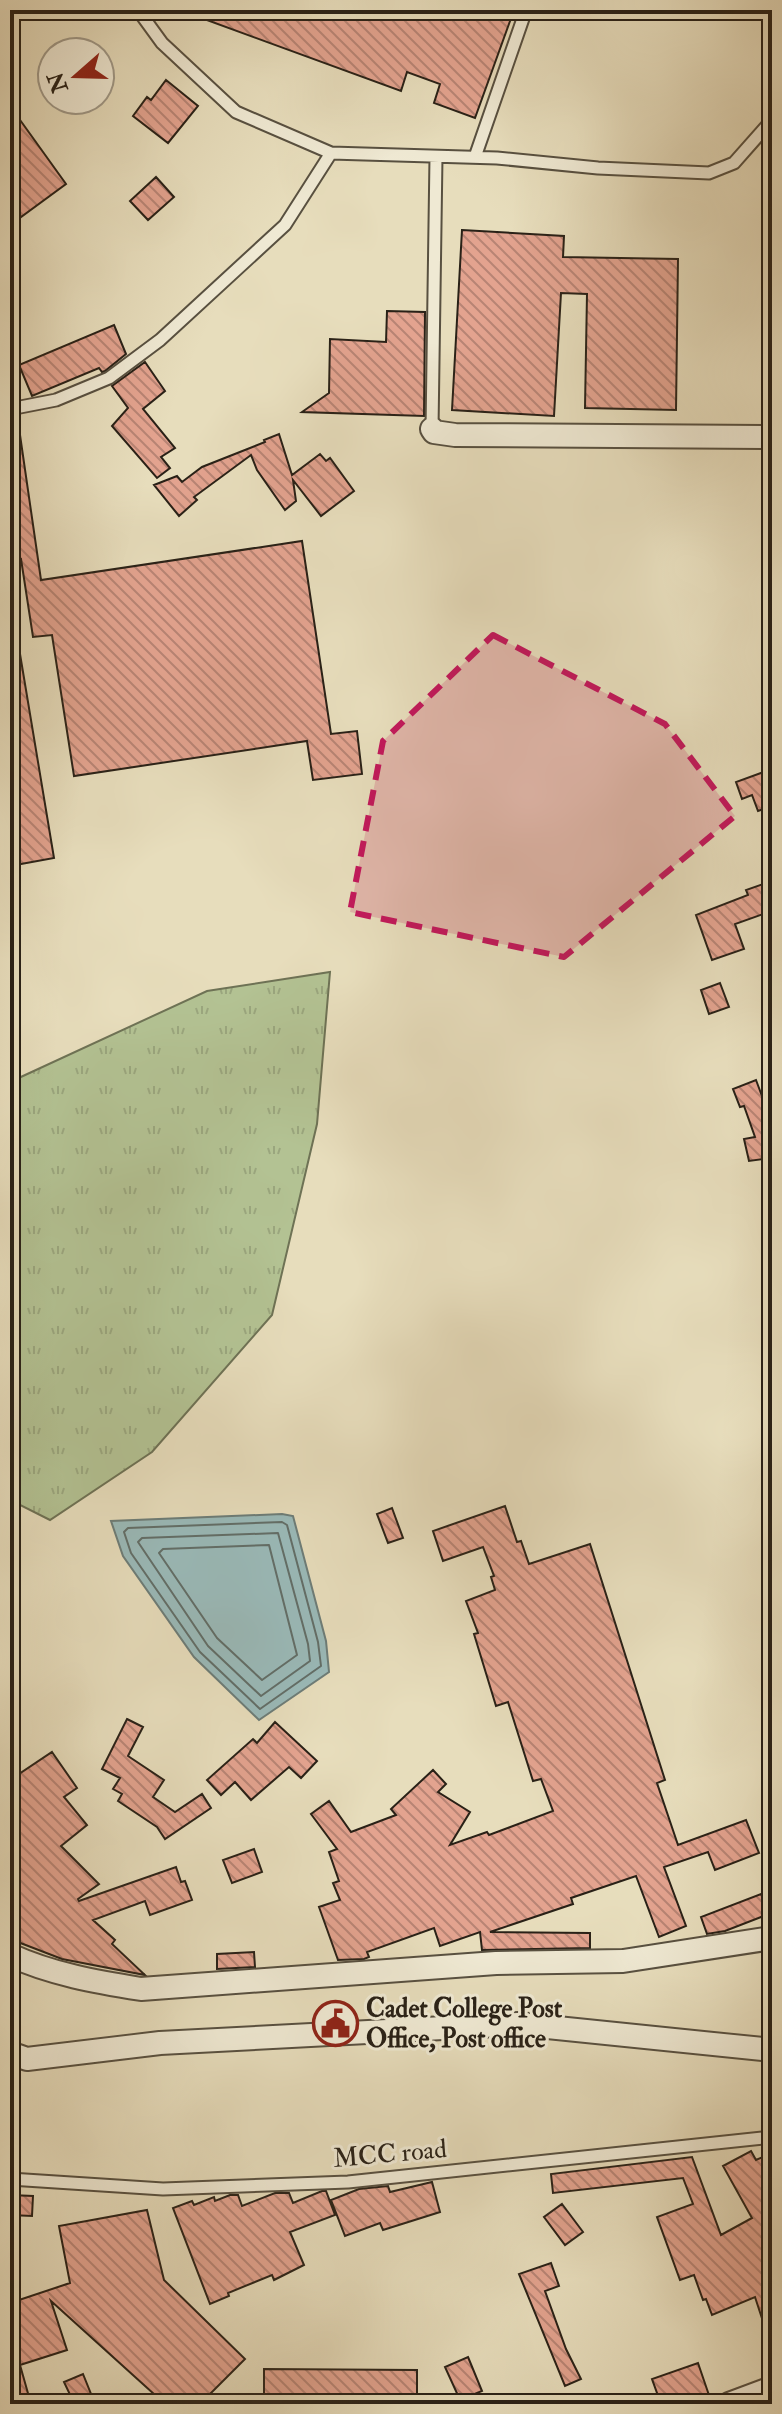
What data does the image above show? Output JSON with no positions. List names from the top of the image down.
{
  "streets": {
    "lane": ["MCC road"]
  },
  "places": {
    "public building": ["Cadet College Post Office, Post office"]
  },
  "north": "left"
}
